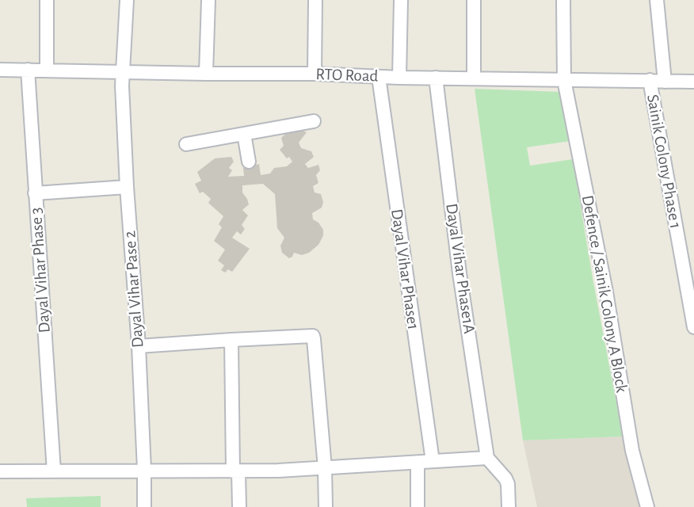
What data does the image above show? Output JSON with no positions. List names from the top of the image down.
{
  "streets": {
    "street": [
      "RTO Road",
      "Sainik Colony Phase 1",
      "Dayal Vihar Phase1A",
      "Dayal Vihar Phase1",
      "Dayal Vihar Phase 3",
      "Dayal Vihar Pase 2",
      "Defence / Sainik Colony A Block"
    ]
  },
  "crossings": [
    ["RTO Road", "Sainik Colony Phase 1"],
    ["RTO Road", "Dayal Vihar Phase1A"],
    ["RTO Road", "Dayal Vihar Phase1"],
    ["RTO Road", "Dayal Vihar Phase 3"],
    ["RTO Road", "Dayal Vihar Pase 2"],
    ["RTO Road", "Defence / Sainik Colony A Block"]
  ]
}
